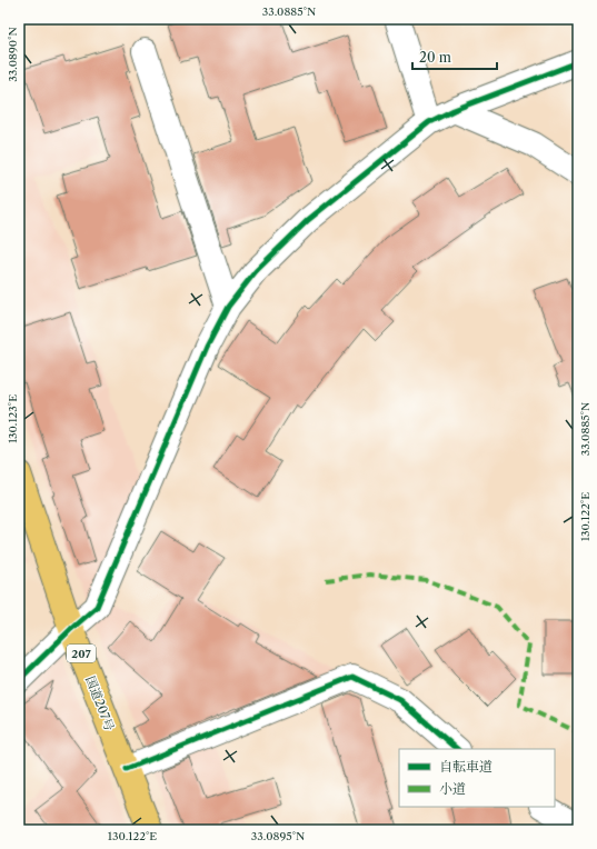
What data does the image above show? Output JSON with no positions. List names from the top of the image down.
{
  "streets": {
    "highway": ["207", "国道207号"]
  },
  "legend": ["自転車道", "小道"],
  "scale_bar": "20 m",
  "coordinates": [
    "33.0885°N",
    "33.0890°N",
    "130.123°E",
    "130.122°E",
    "33.0895°N"
  ]
}
